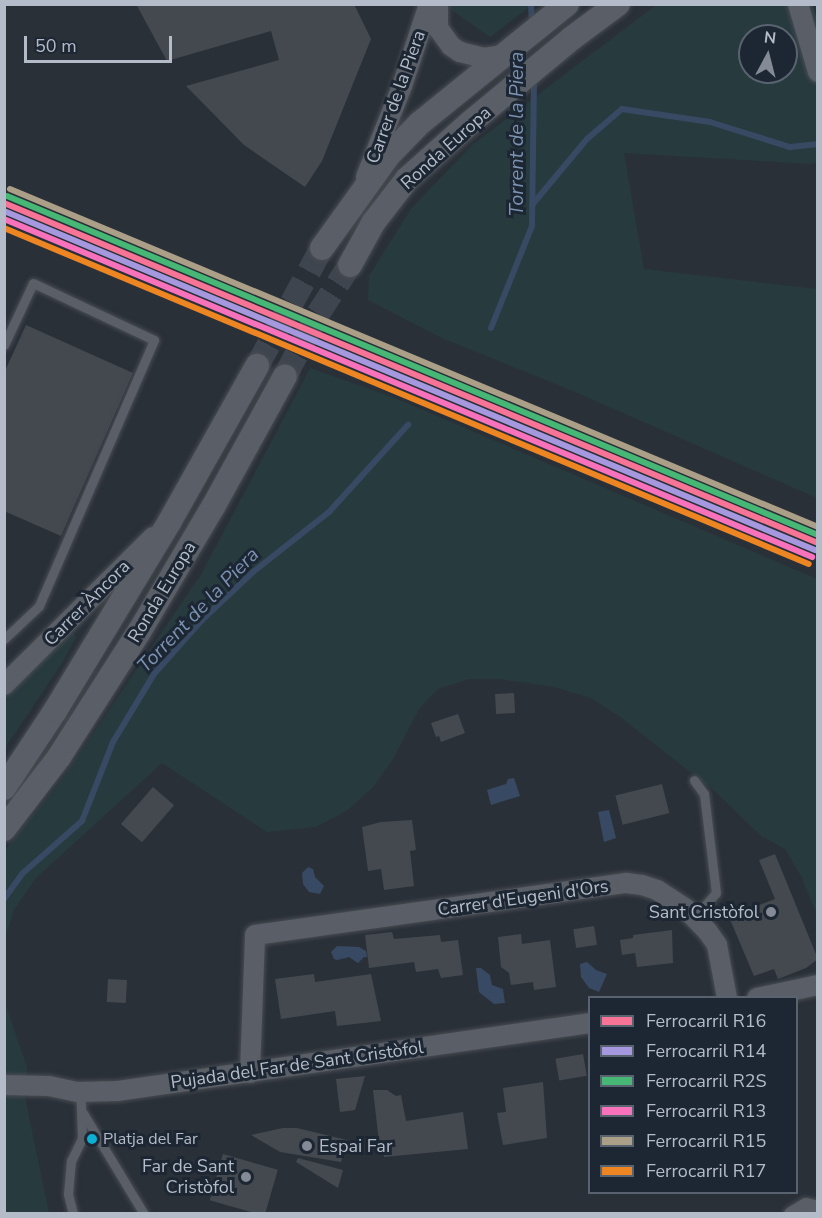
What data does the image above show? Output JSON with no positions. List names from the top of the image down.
{
  "streets": {
    "street": [
      "Carrer de la Piera",
      "Ronda Europa",
      "Carrer Àncora",
      "Carrer d'Eugeni d'Ors",
      "Pujada del Far de Sant Cristòfol"
    ]
  },
  "crossings": [
    ["Carrer de la Piera", "Ronda Europa"],
    ["Ronda Europa", "Carrer Àncora"],
    ["Carrer d'Eugeni d'Ors", "Pujada del Far de Sant Cristòfol"]
  ],
  "water": ["Torrent de la Piera"],
  "places": [
    "Sant Cristòfol",
    "Platja del Far",
    "Espai Far",
    "Far de Sant Cristòfol"
  ],
  "lines": [
    "rail line R15",
    "rail line R2S",
    "rail line R16",
    "rail line R14",
    "rail line R13",
    "rail line R17"
  ],
  "legend": [
    "Ferrocarril R16",
    "Ferrocarril R14",
    "Ferrocarril R2S",
    "Ferrocarril R13",
    "Ferrocarril R15",
    "Ferrocarril R17"
  ],
  "scale_bar": "50 m",
  "north": "top"
}
